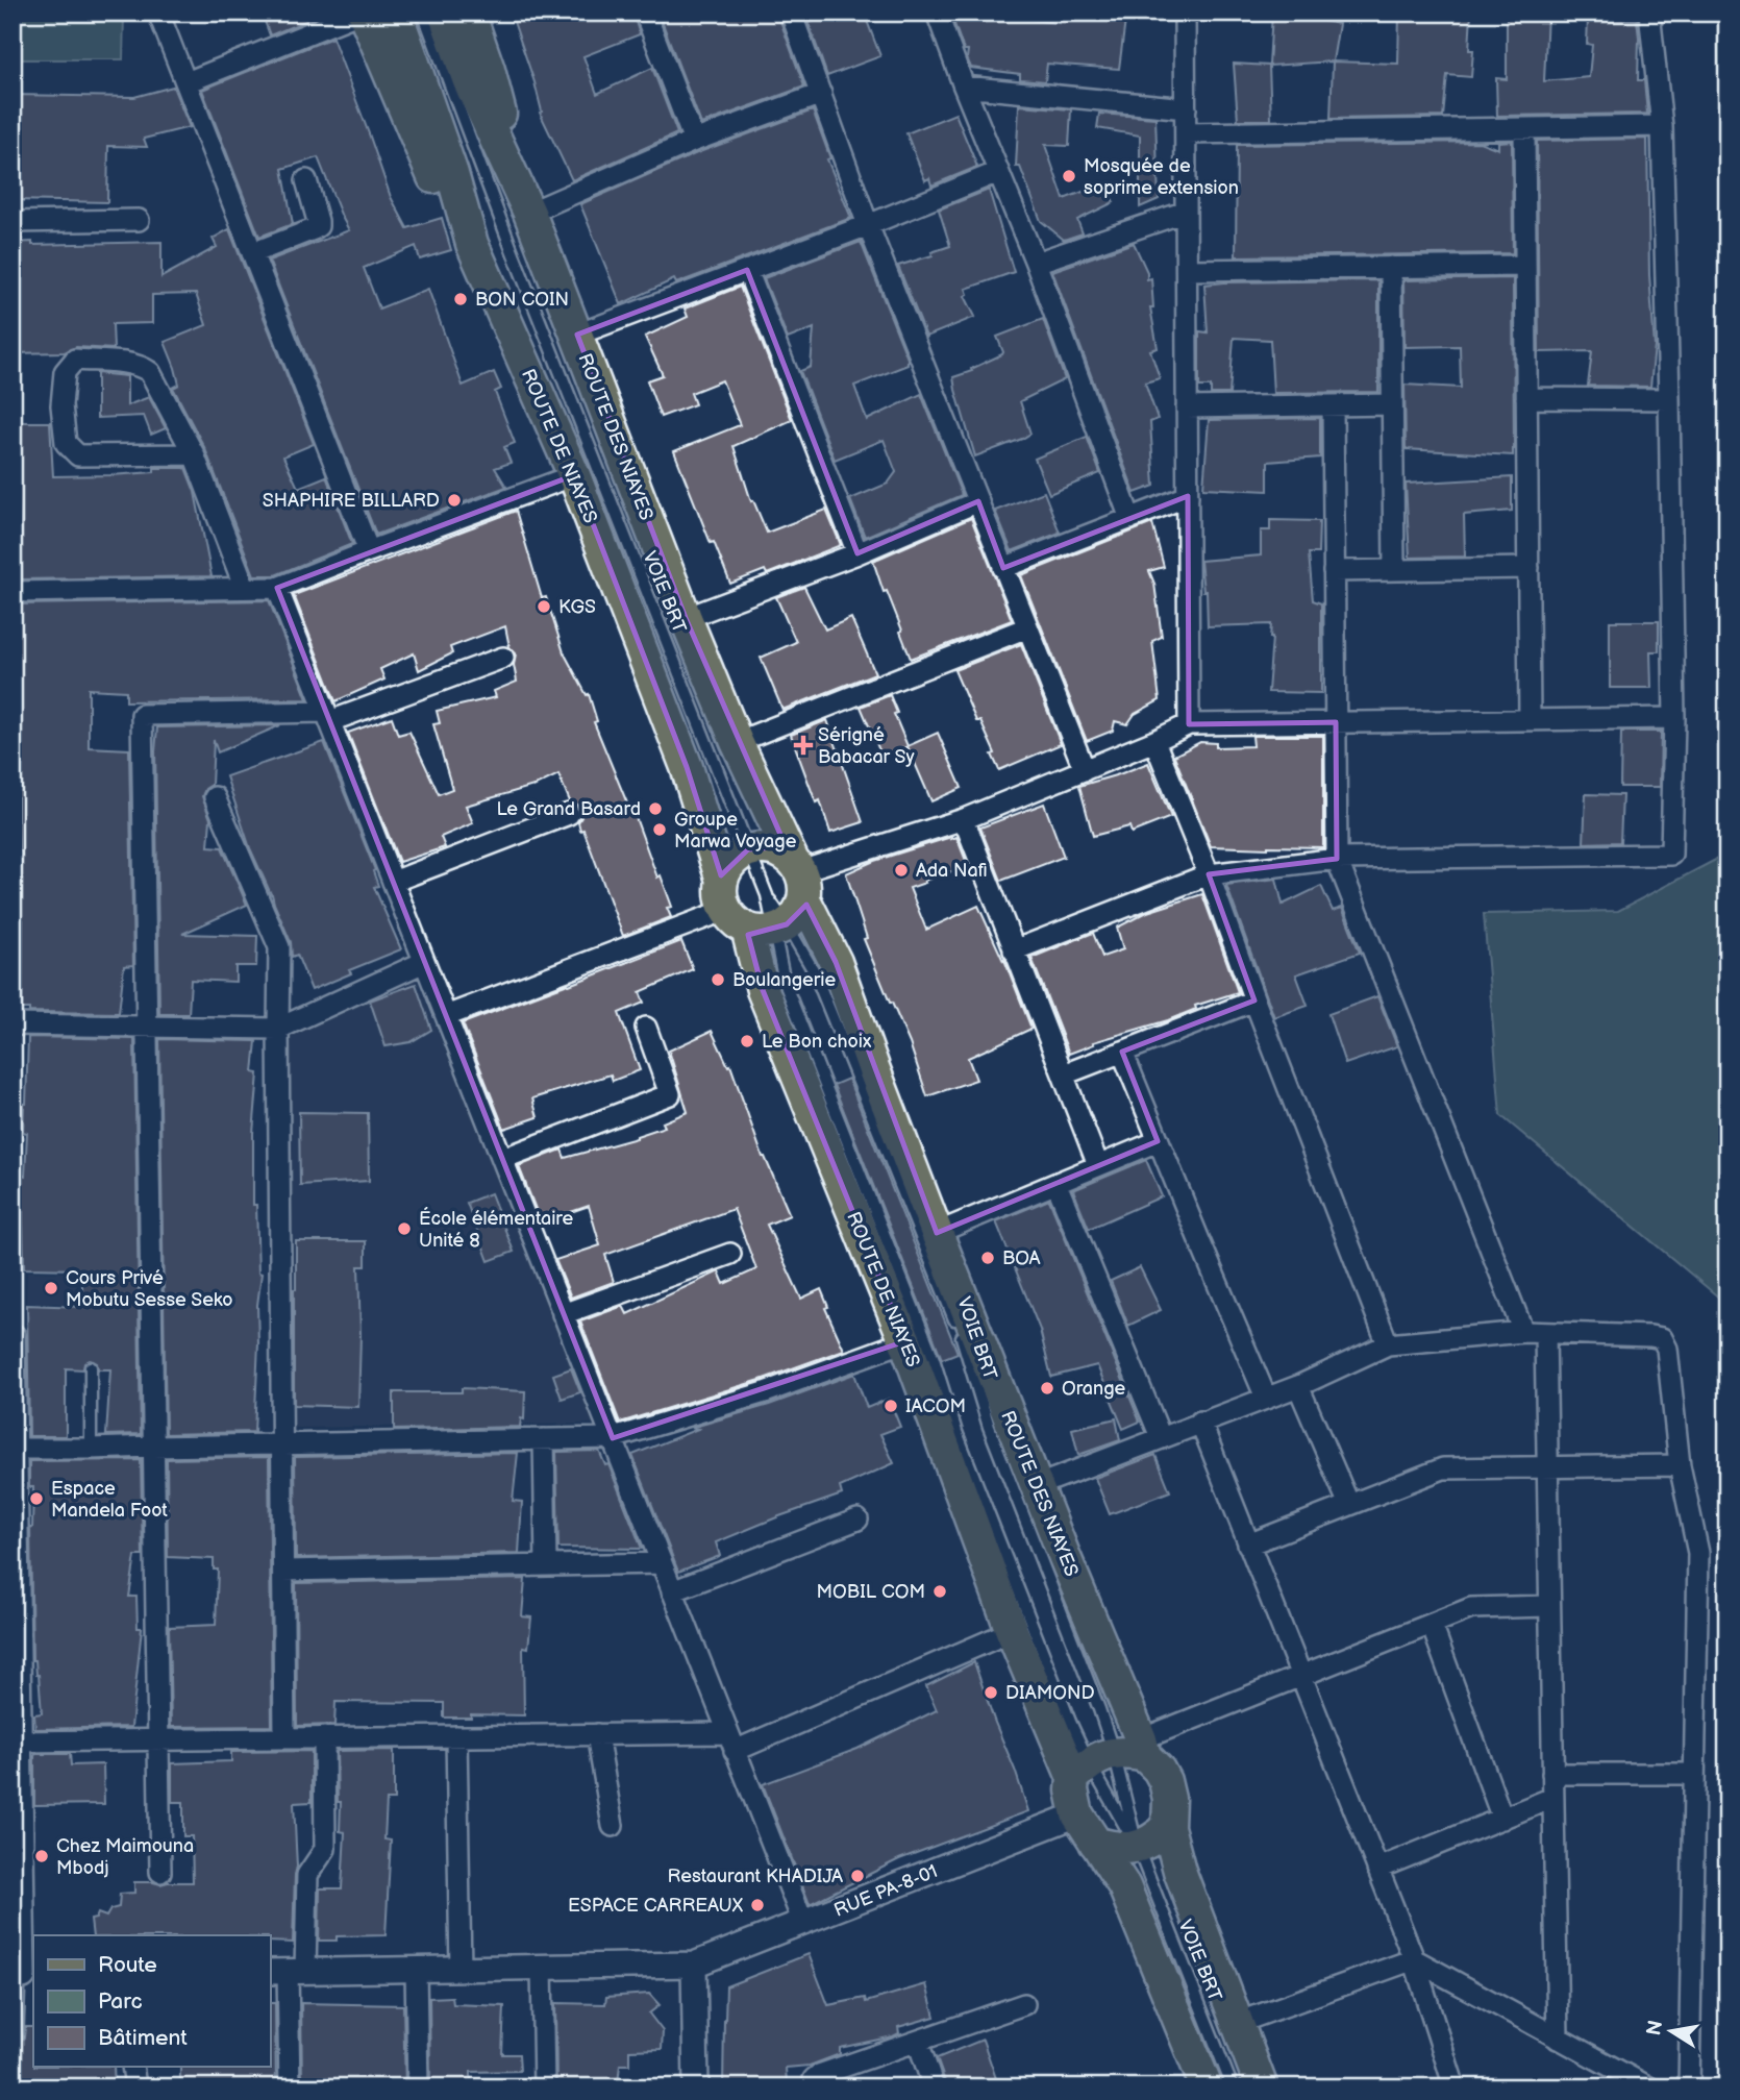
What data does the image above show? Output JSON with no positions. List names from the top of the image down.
{
  "streets": {
    "main road": ["ROUTE DES NIAYES", "ROUTE DE NIAYES"],
    "street": ["RUE PA-8-01"],
    "lane": ["VOIE BRT"]
  },
  "crossings": [
    ["ROUTE DES NIAYES", "ROUTE DE NIAYES"],
    ["ROUTE DES NIAYES", "VOIE BRT"],
    ["ROUTE DES NIAYES", "RUE PA-8-01"],
    ["ROUTE DE NIAYES", "VOIE BRT"],
    ["ROUTE DE NIAYES", "RUE PA-8-01"],
    ["VOIE BRT", "RUE PA-8-01"]
  ],
  "places": {
    "other": [
      "Mosquée de soprime extension",
      "BON COIN",
      "SHAPHIRE BILLARD",
      "KGS",
      "Le Grand Basard",
      "Groupe Marwa Voyage",
      "Ada Nafi",
      "Boulangerie",
      "Le Bon choix",
      "École élémentaire Unité 8",
      "BOA",
      "Cours Privé Mobutu Sesse Seko",
      "Orange",
      "IACOM",
      "Espace Mandela Foot",
      "MOBIL COM",
      "DIAMOND",
      "Chez Maimouna Mbodj",
      "Restaurant KHADIJA",
      "ESPACE CARREAUX"
    ],
    "health": ["Sérigné Babacar Sy"]
  },
  "legend": ["Route", "Parc", "Bâtiment"],
  "north": "left"
}
